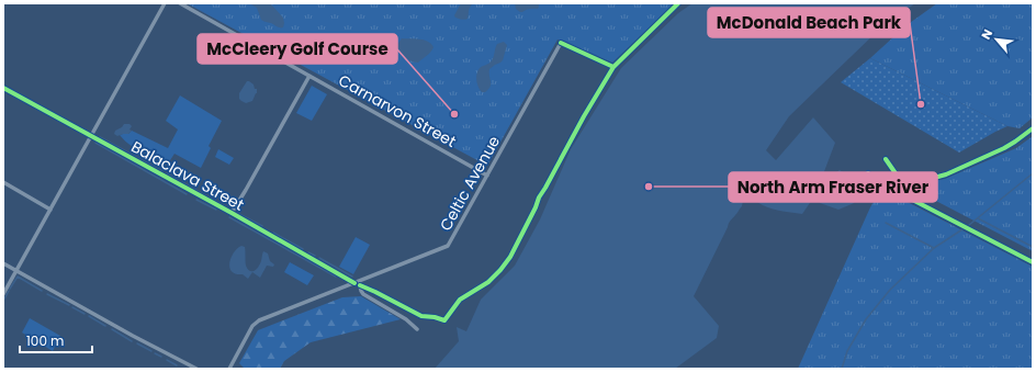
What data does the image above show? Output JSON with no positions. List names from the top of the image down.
{
  "streets": {
    "street": ["Carnarvon Street", "Balaclava Street", "Celtic Avenue"]
  },
  "crossings": [
    ["Carnarvon Street", "Celtic Avenue"],
    ["Balaclava Street", "Celtic Avenue"]
  ],
  "places": ["McDonald Beach Park", "McCleery Golf Course", "North Arm Fraser River"],
  "scale_bar": "100 m",
  "north": "top left"
}
